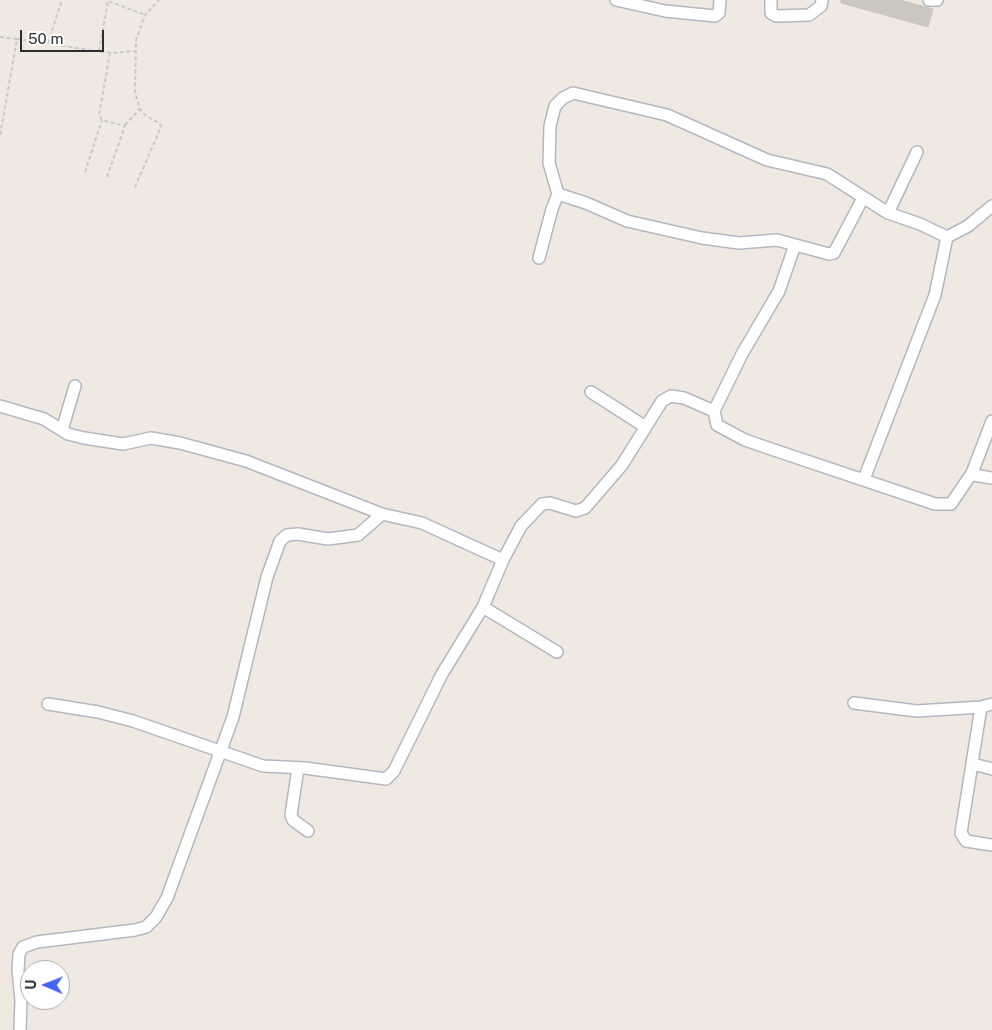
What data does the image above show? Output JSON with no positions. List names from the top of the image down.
{
  "scale_bar": "50 m",
  "north": "left"
}
